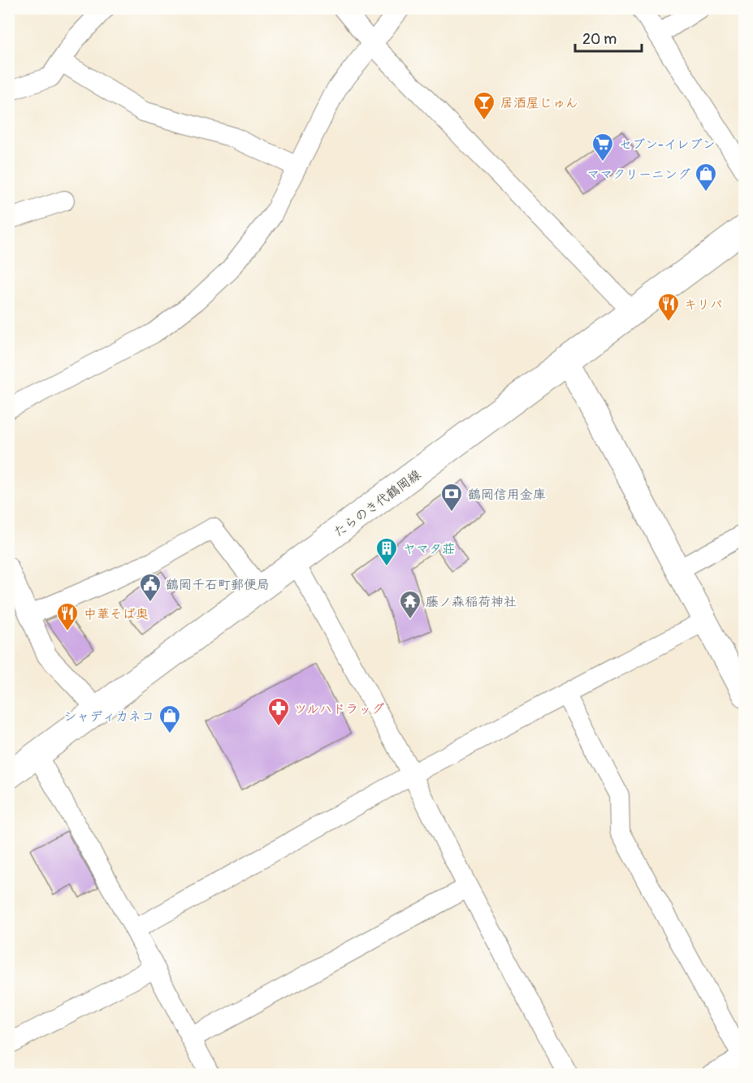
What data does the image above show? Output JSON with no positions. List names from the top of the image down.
{
  "streets": {
    "main road": ["たらのき代鶴岡線"]
  },
  "places": {
    "bar": ["居酒屋じゅん"],
    "supermarket": ["セブン-イレブン"],
    "shop": ["ママクリーニング", "シャディカネコ"],
    "restaurant": ["キリパ", "中華そば奥"],
    "bank": ["鶴岡信用金庫"],
    "building": ["ヤマタ荘"],
    "public building": ["鶴岡千石町郵便局"],
    "temple": ["藤ノ森稲荷神社"],
    "pharmacy": ["ツルハドラッグ"]
  },
  "scale_bar": "20 m"
}
